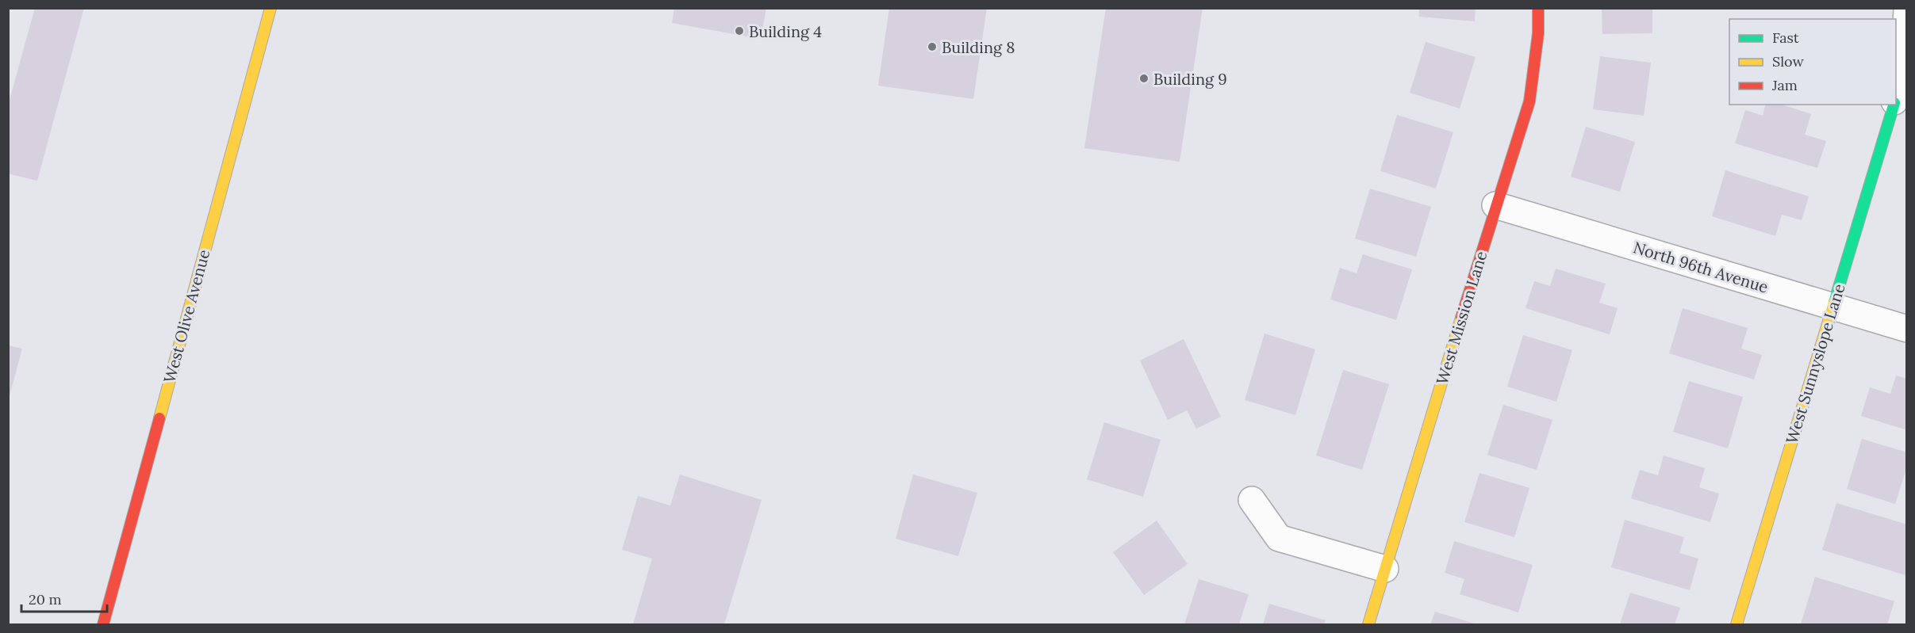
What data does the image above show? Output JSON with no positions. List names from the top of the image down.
{
  "streets": {
    "street": [
      "North 96th Avenue",
      "West Olive Avenue",
      "West Mission Lane",
      "West Sunnyslope Lane"
    ]
  },
  "crossings": [
    ["North 96th Avenue", "West Mission Lane"],
    ["North 96th Avenue", "West Sunnyslope Lane"]
  ],
  "places": ["Building 4", "Building 8", "Building 9"],
  "legend": ["Fast", "Slow", "Jam"],
  "scale_bar": "20 m"
}
